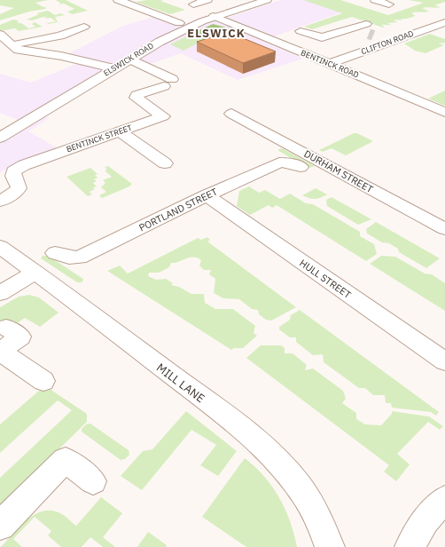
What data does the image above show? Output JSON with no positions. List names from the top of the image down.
{
  "streets": {
    "street": [
      "CLIFTON ROAD",
      "ELSWICK ROAD",
      "BENTINCK ROAD",
      "BENTINCK STREET",
      "DURHAM STREET",
      "PORTLAND STREET",
      "HULL STREET",
      "MILL LANE"
    ]
  },
  "crossings": [
    ["CLIFTON ROAD", "BENTINCK ROAD"],
    ["ELSWICK ROAD", "BENTINCK ROAD"],
    ["ELSWICK ROAD", "BENTINCK STREET"],
    ["PORTLAND STREET", "HULL STREET"]
  ],
  "districts": ["ELSWICK"]
}
